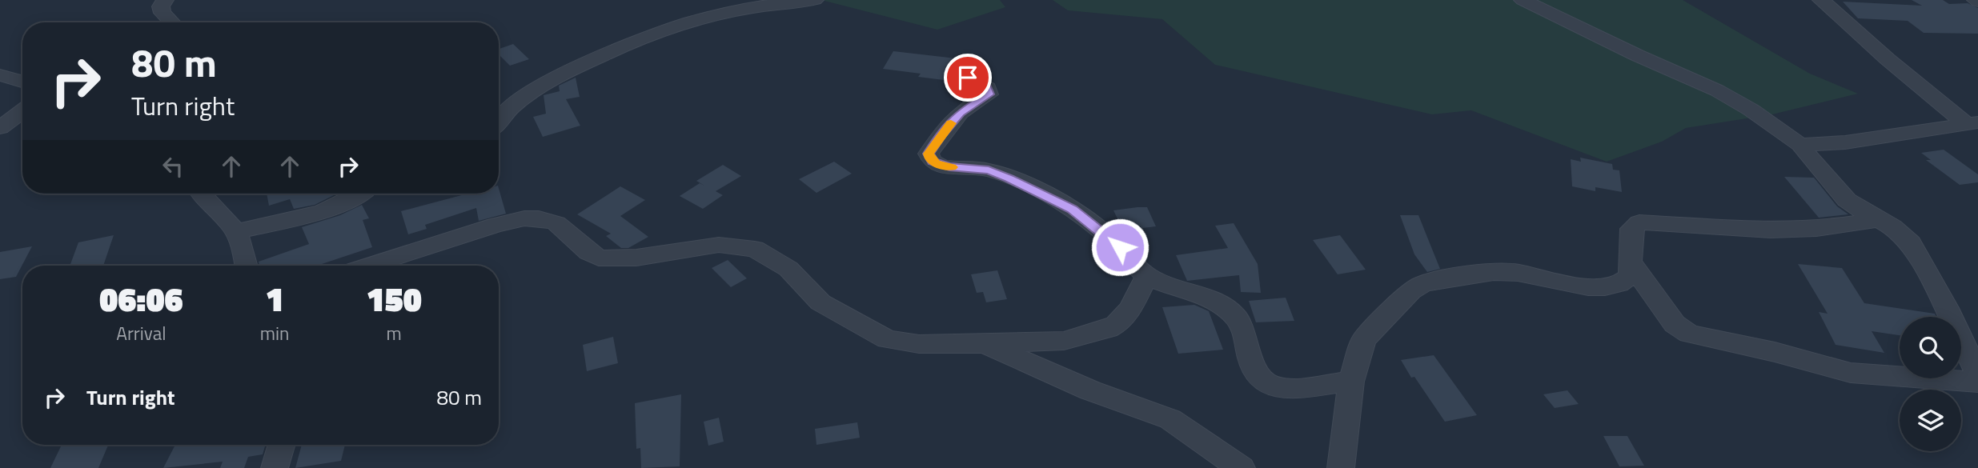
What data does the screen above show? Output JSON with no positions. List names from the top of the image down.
{
  "page": {
    "turn": ["80 m", "Turn right"],
    "eta": [
      "06:06",
      "Arrival",
      "1",
      "min",
      "150",
      "m"
    ],
    "list": [
      {
        "name": "Turn right",
        "value": "80 m"
      }
    ]
  }
}
